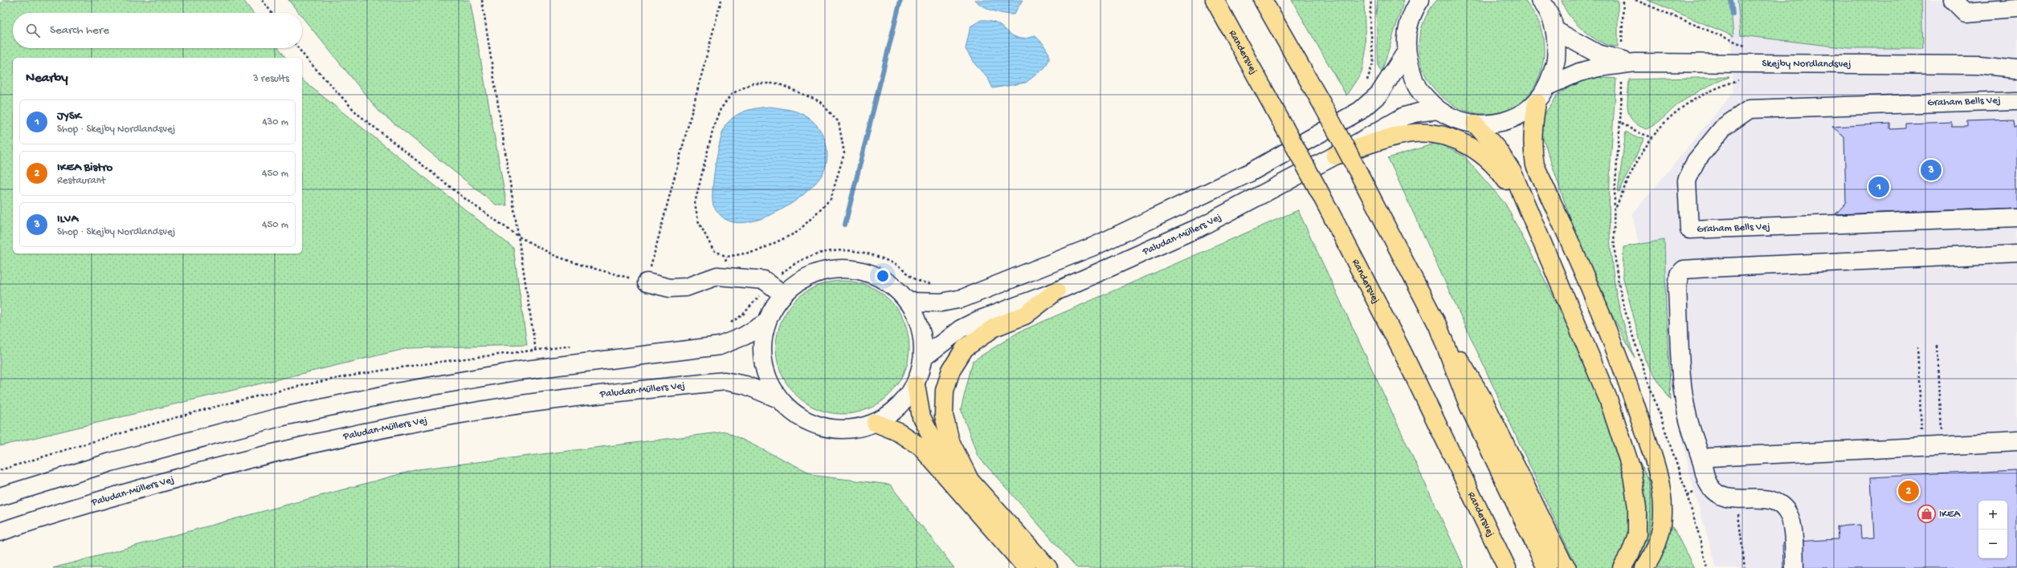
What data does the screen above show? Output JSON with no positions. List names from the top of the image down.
{
  "streets": {
    "main road": ["Randersvej"],
    "street": ["Skejby Nordlandsvej", "Graham Bells Vej", "Paludan-Müllers Vej"]
  },
  "places": {
    "shop": ["IKEA"]
  },
  "page": {
    "search": "Search here",
    "heading": ["Nearby", "3 results"],
    "list": [
      {
        "mark": "1",
        "name": "JYSK",
        "note": "Shop · Skejby Nordlandsvej",
        "value": "430 m"
      },
      {
        "mark": "2",
        "name": "IKEA Bistro",
        "note": "Restaurant",
        "value": "450 m"
      },
      {
        "mark": "3",
        "name": "ILVA",
        "note": "Shop · Skejby Nordlandsvej",
        "value": "450 m"
      }
    ],
    "pins": ["3", "1", "2"],
    "map_buttons": ["+", "−"]
  }
}
